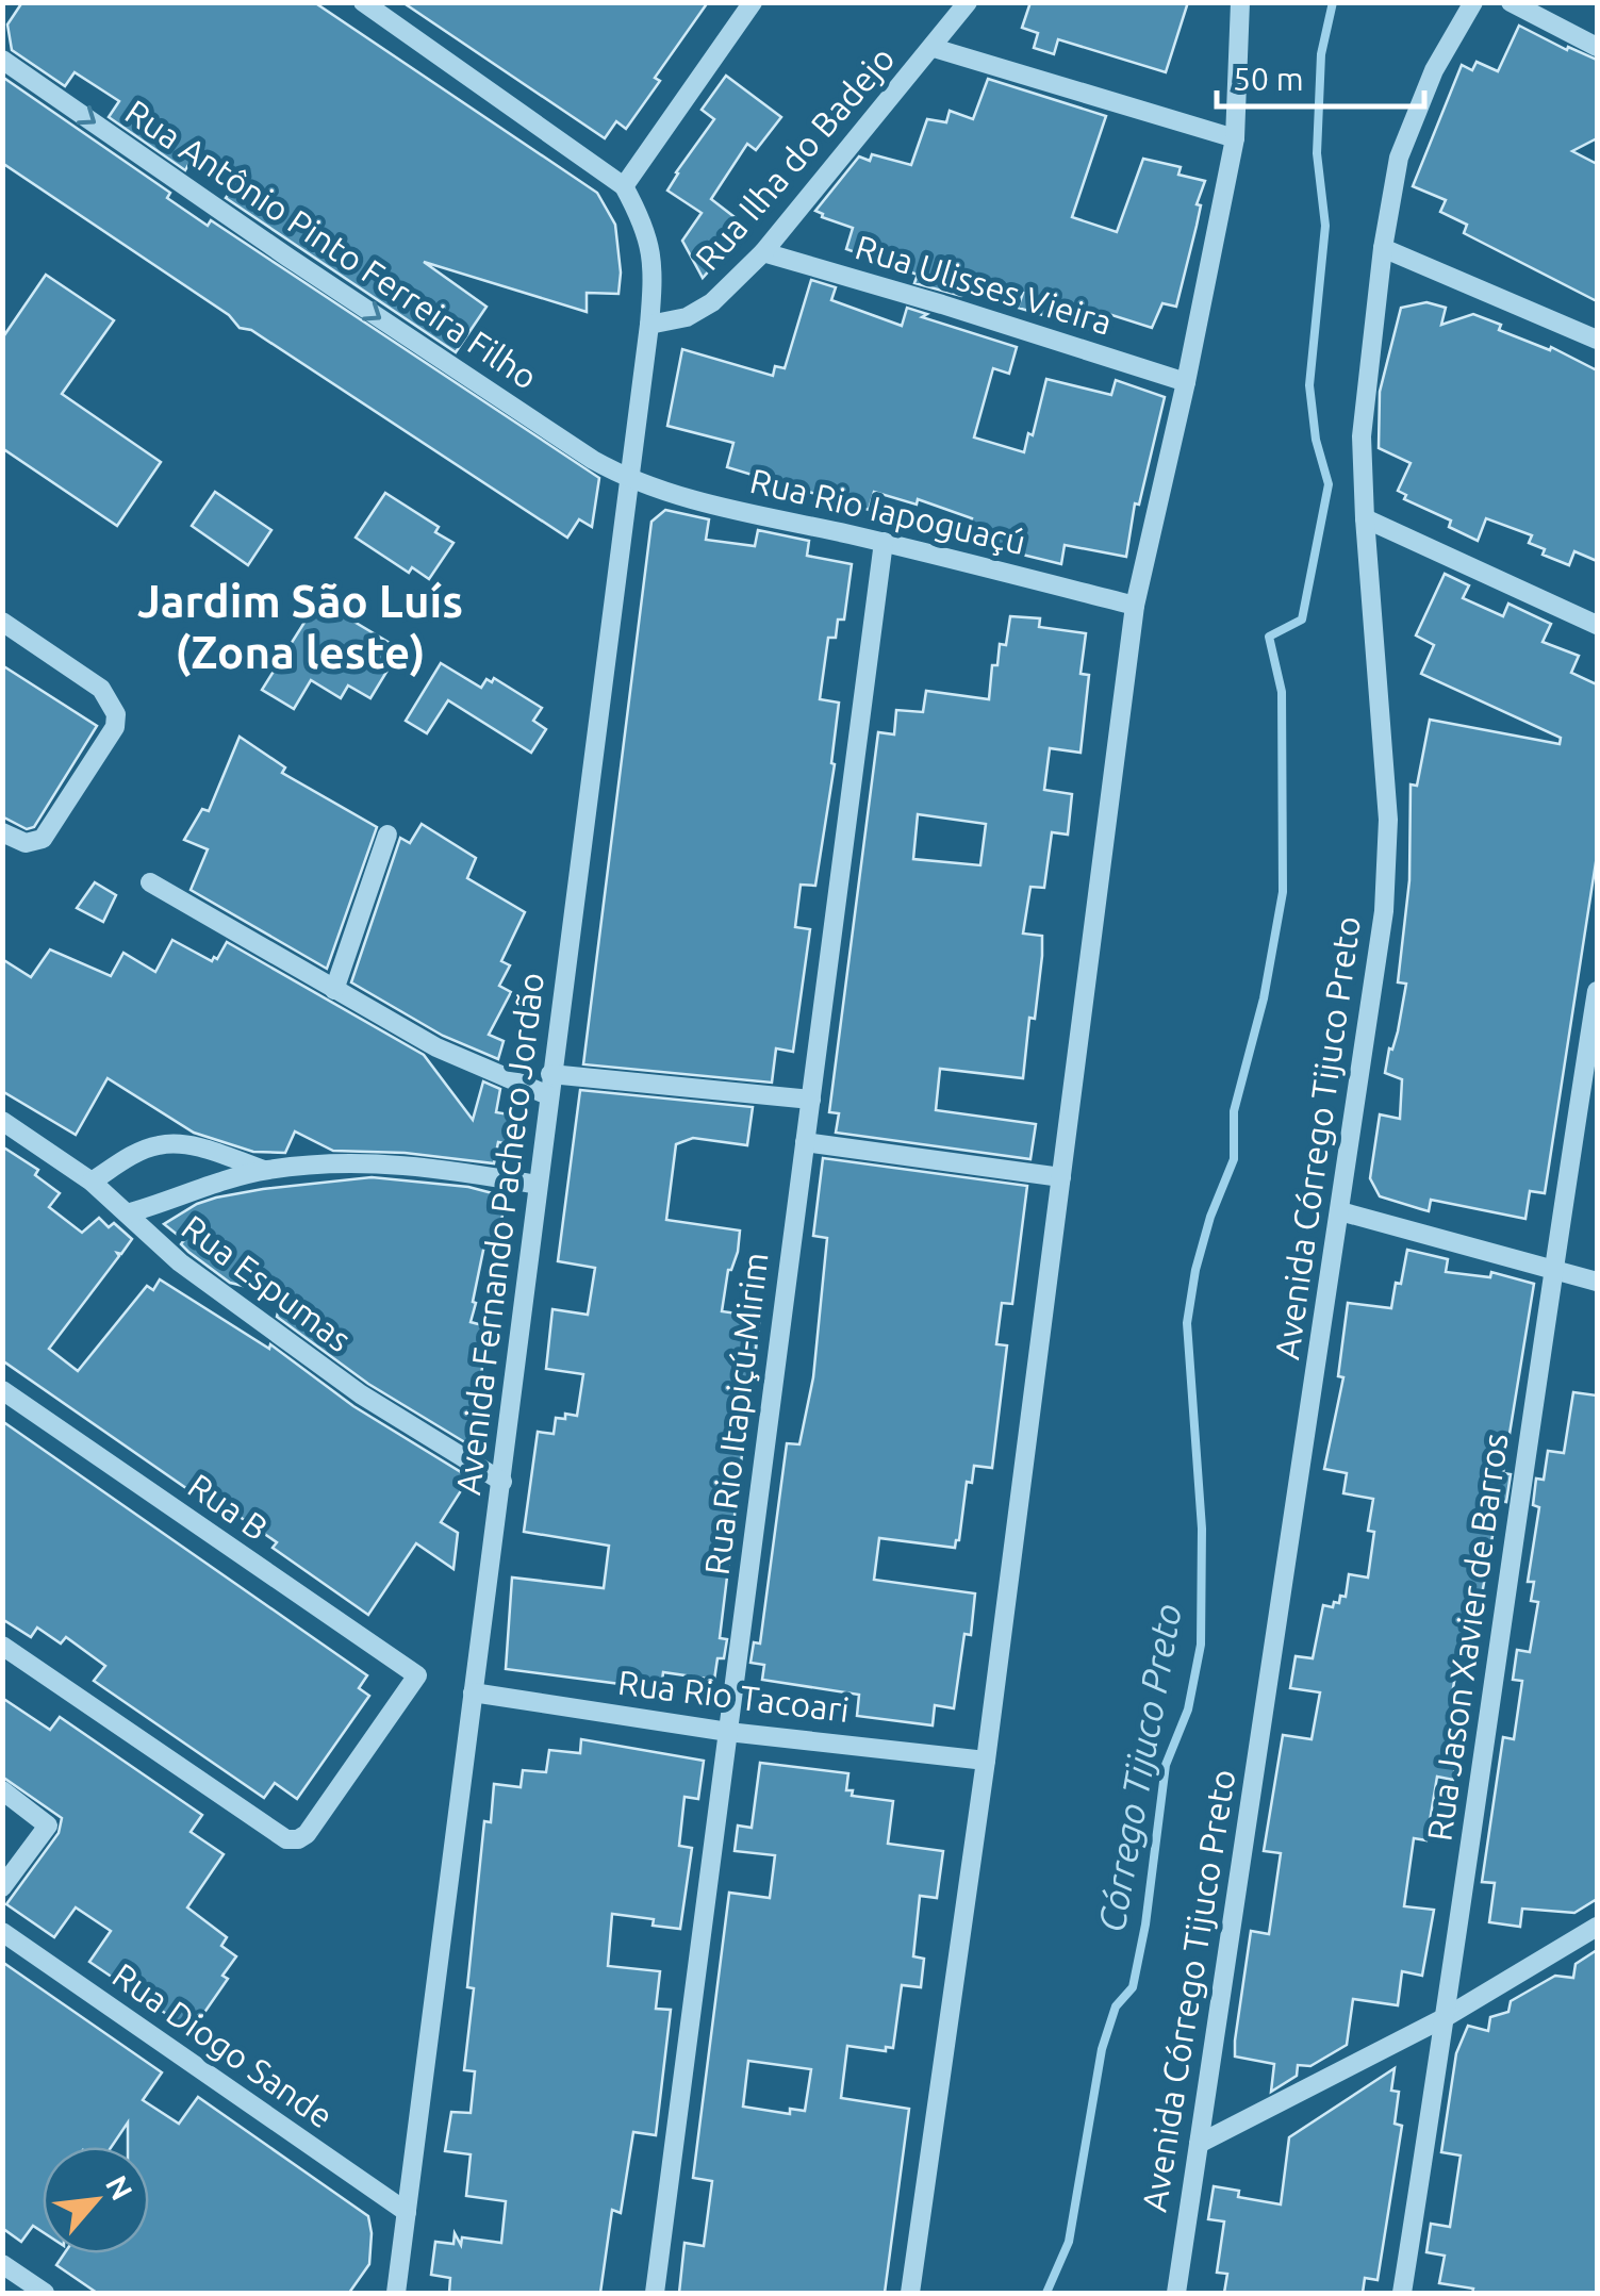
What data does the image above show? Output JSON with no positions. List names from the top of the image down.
{
  "streets": {
    "street": [
      "Rua Ilha do Badejo",
      "Rua Antônio Pinto Ferreira Filho",
      "Rua Ulisses Vieira",
      "Rua Rio Iapoguaçú",
      "Avenida Córrego Tijuco Preto",
      "Avenida Fernando Pacheco Jordão",
      "Rua Espumas",
      "Rua Rio Itapiçú-Mirim",
      "Rua B",
      "Rua Jason Xavier de Barros",
      "Rua Rio Tacoari",
      "Rua Diogo Sande"
    ]
  },
  "crossings": [
    ["Rua Ilha do Badejo", "Rua Ulisses Vieira"],
    ["Rua Ilha do Badejo", "Avenida Fernando Pacheco Jordão"],
    ["Rua Antônio Pinto Ferreira Filho", "Rua Rio Iapoguaçú"],
    ["Rua Antônio Pinto Ferreira Filho", "Avenida Fernando Pacheco Jordão"],
    ["Rua Rio Iapoguaçú", "Avenida Fernando Pacheco Jordão"],
    ["Rua Rio Iapoguaçú", "Rua Rio Itapiçú-Mirim"],
    ["Avenida Fernando Pacheco Jordão", "Rua Espumas"],
    ["Avenida Fernando Pacheco Jordão", "Rua Rio Tacoari"],
    ["Avenida Fernando Pacheco Jordão", "Rua Diogo Sande"],
    ["Rua Rio Itapiçú-Mirim", "Rua Rio Tacoari"]
  ],
  "one_way": ["Rua Antônio Pinto Ferreira Filho"],
  "districts": ["Jardim São Luís (Zona leste)"],
  "water": ["Córrego Tijuco Preto"],
  "scale_bar": "50 m",
  "north": "top right"
}
